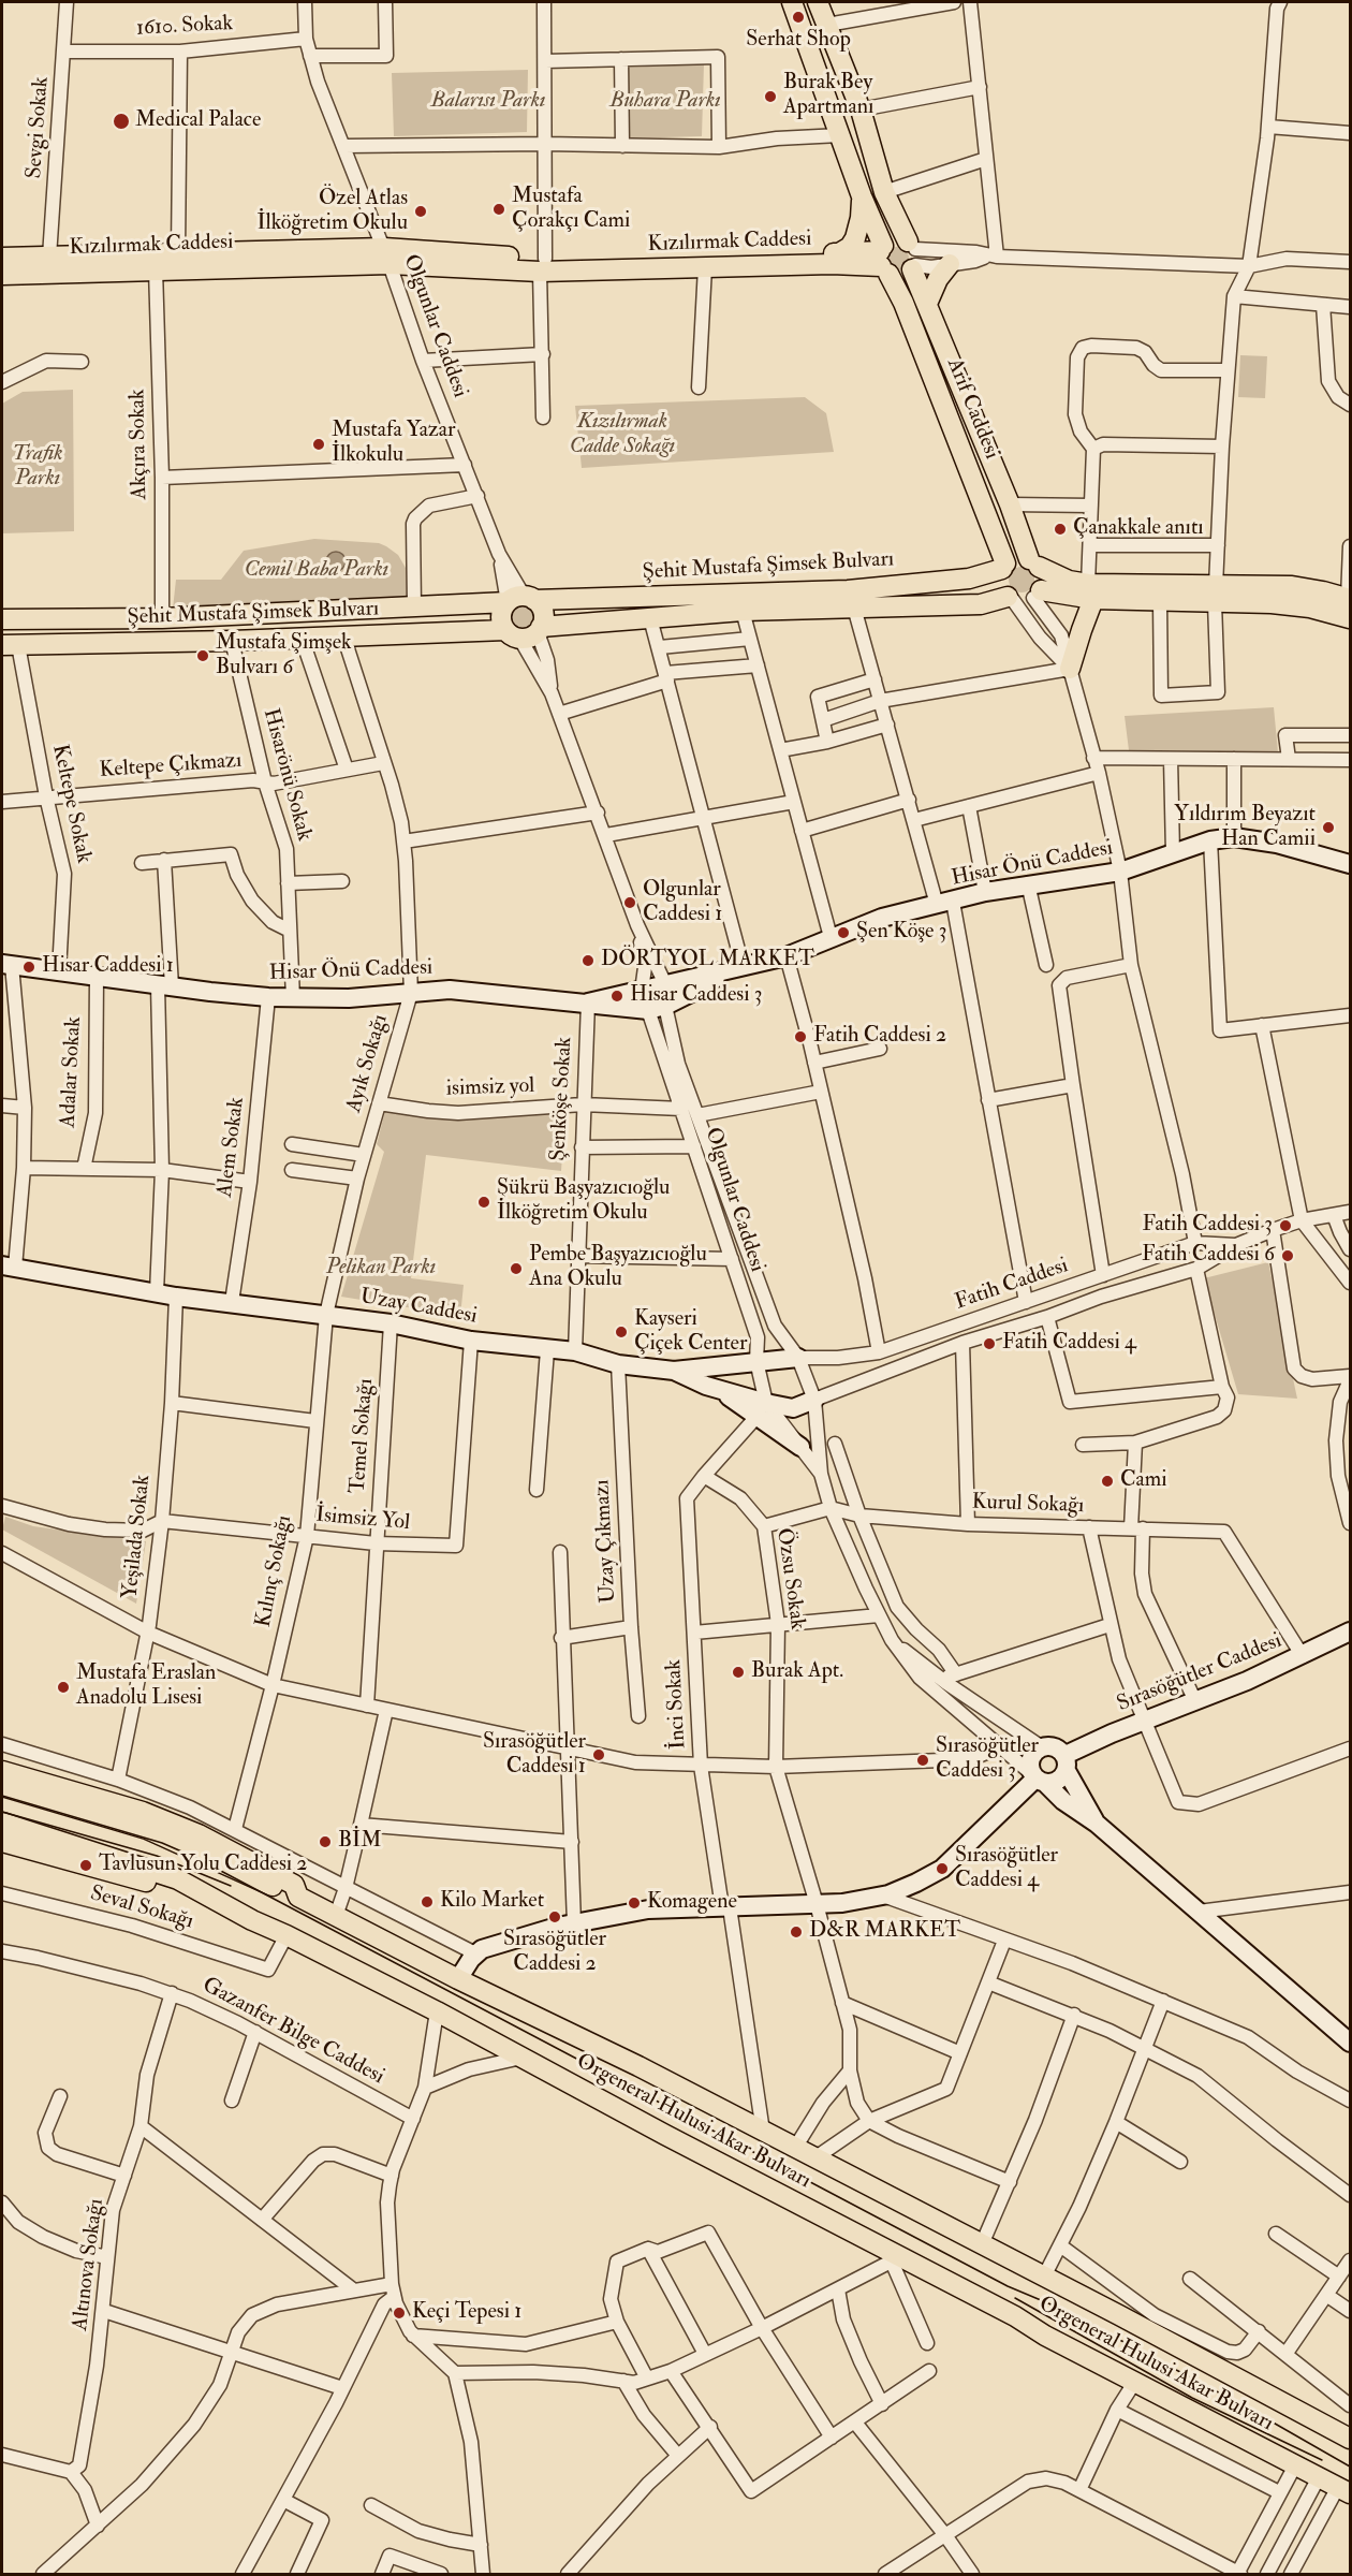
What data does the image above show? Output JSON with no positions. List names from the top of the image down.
{
  "streets": {
    "main road": [
      "Kızılırmak Caddesi",
      "Arif Caddesi",
      "Şehit Mustafa Şimsek Bulvarı",
      "Hisar Önü Caddesi",
      "Uzay Caddesi",
      "Sırasöğütler Caddesi",
      "Orgeneral Hulusi Akar Bulvarı"
    ],
    "street": [
      "1610. Sokak",
      "Sevgi Sokak",
      "Olgunlar Caddesi",
      "Akçıra Sokak",
      "Keltepe Çıkmazı",
      "Hisarönü Sokak",
      "Keltepe Sokak",
      "Ayık Sokağı",
      "Adalar Sokak",
      "isimsiz yol",
      "Şenköşe Sokak",
      "Alem Sokak",
      "Fatih Caddesi",
      "Temel Sokağı",
      "Kurul Sokağı",
      "İsimsiz Yol",
      "Yeşilada Sokak",
      "Uzay Çıkmazı",
      "Kılınç Sokağı",
      "Özsu Sokak",
      "İnci Sokak",
      "Seval Sokağı",
      "Gazanfer Bilge Caddesi",
      "Altınova Sokağı"
    ]
  },
  "crossings": [
    ["1610. Sokak", "Sevgi Sokak"],
    ["1610. Sokak", "Olgunlar Caddesi"],
    ["Sevgi Sokak", "Kızılırmak Caddesi"],
    ["Kızılırmak Caddesi", "Olgunlar Caddesi"],
    ["Kızılırmak Caddesi", "Arif Caddesi"],
    ["Kızılırmak Caddesi", "Akçıra Sokak"],
    ["Olgunlar Caddesi", "Şehit Mustafa Şimsek Bulvarı"],
    ["Olgunlar Caddesi", "Hisar Önü Caddesi"],
    ["Olgunlar Caddesi", "isimsiz yol"],
    ["Olgunlar Caddesi", "Fatih Caddesi"],
    ["Olgunlar Caddesi", "Uzay Caddesi"],
    ["Olgunlar Caddesi", "Kurul Sokağı"],
    ["Arif Caddesi", "Şehit Mustafa Şimsek Bulvarı"],
    ["Akçıra Sokak", "Şehit Mustafa Şimsek Bulvarı"],
    ["Şehit Mustafa Şimsek Bulvarı", "Hisarönü Sokak"],
    ["Şehit Mustafa Şimsek Bulvarı", "Keltepe Sokak"],
    ["Şehit Mustafa Şimsek Bulvarı", "Ayık Sokağı"],
    ["Keltepe Çıkmazı", "Hisarönü Sokak"],
    ["Keltepe Çıkmazı", "Keltepe Sokak"],
    ["Keltepe Çıkmazı", "Ayık Sokağı"],
    ["Hisarönü Sokak", "Hisar Önü Caddesi"],
    ["Keltepe Sokak", "Hisar Önü Caddesi"],
    ["Hisar Önü Caddesi", "Ayık Sokağı"],
    ["Hisar Önü Caddesi", "Adalar Sokak"],
    ["Hisar Önü Caddesi", "Şenköşe Sokak"],
    ["Hisar Önü Caddesi", "Alem Sokak"],
    ["Ayık Sokağı", "isimsiz yol"],
    ["Ayık Sokağı", "Uzay Caddesi"],
    ["Ayık Sokağı", "Kılınç Sokağı"],
    ["isimsiz yol", "Şenköşe Sokak"],
    ["Şenköşe Sokak", "Uzay Caddesi"],
    ["Alem Sokak", "Uzay Caddesi"],
    ["Fatih Caddesi", "Uzay Caddesi"],
    ["Uzay Caddesi", "Temel Sokağı"],
    ["Uzay Caddesi", "İsimsiz Yol"],
    ["Uzay Caddesi", "Yeşilada Sokak"],
    ["Uzay Caddesi", "Uzay Çıkmazı"],
    ["Uzay Caddesi", "Kılınç Sokağı"],
    ["Temel Sokağı", "İsimsiz Yol"],
    ["Kurul Sokağı", "Sırasöğütler Caddesi"],
    ["İsimsiz Yol", "Yeşilada Sokak"],
    ["İsimsiz Yol", "Kılınç Sokağı"],
    ["Özsu Sokak", "İnci Sokak"],
    ["İnci Sokak", "Orgeneral Hulusi Akar Bulvarı"],
    ["Seval Sokağı", "Orgeneral Hulusi Akar Bulvarı"],
    ["Gazanfer Bilge Caddesi", "Altınova Sokağı"]
  ],
  "parks": [
    "Balarısı Parkı",
    "Buhara Parkı",
    "Kızılırmak Cadde Sokağı",
    "Trafik Parkı",
    "Cemil Baba Parkı",
    "Pelikan Parkı"
  ],
  "places": [
    "Serhat Shop",
    "Burak Bey Apartmanı",
    "Medical Palace",
    "Mustafa Çorakçı Cami",
    "Özel Atlas İlköğretim Okulu",
    "Mustafa Yazar İlkokulu",
    "Çanakkale anıtı",
    "Mustafa Şimşek Bulvarı 6",
    "Yıldırım Beyazıt Han Camii",
    "Olgunlar Caddesi 1",
    "Şen Köşe 3",
    "DÖRTYOL MARKET",
    "Hisar Caddesi 1",
    "Hisar Caddesi 3",
    "Fatih Caddesi 2",
    "Şükrü Başyazıcıoğlu İlköğretim Okulu",
    "Fatih Caddesi 3",
    "Fatih Caddesi 6",
    "Pembe Başyazıcıoğlu Ana Okulu",
    "Kayseri Çiçek Center",
    "Fatih Caddesi 4",
    "Cami",
    "Burak Apt.",
    "Mustafa Eraslan Anadolu Lisesi",
    "Sırasöğütler Caddesi 1",
    "Sırasöğütler Caddesi 3",
    "BİM",
    "Tavlusun Yolu Caddesi 2",
    "Sırasöğütler Caddesi 4",
    "Kilo Market",
    "Komagene",
    "Sırasöğütler Caddesi 2",
    "D&R MARKET",
    "Keçi Tepesi 1"
  ]
}
